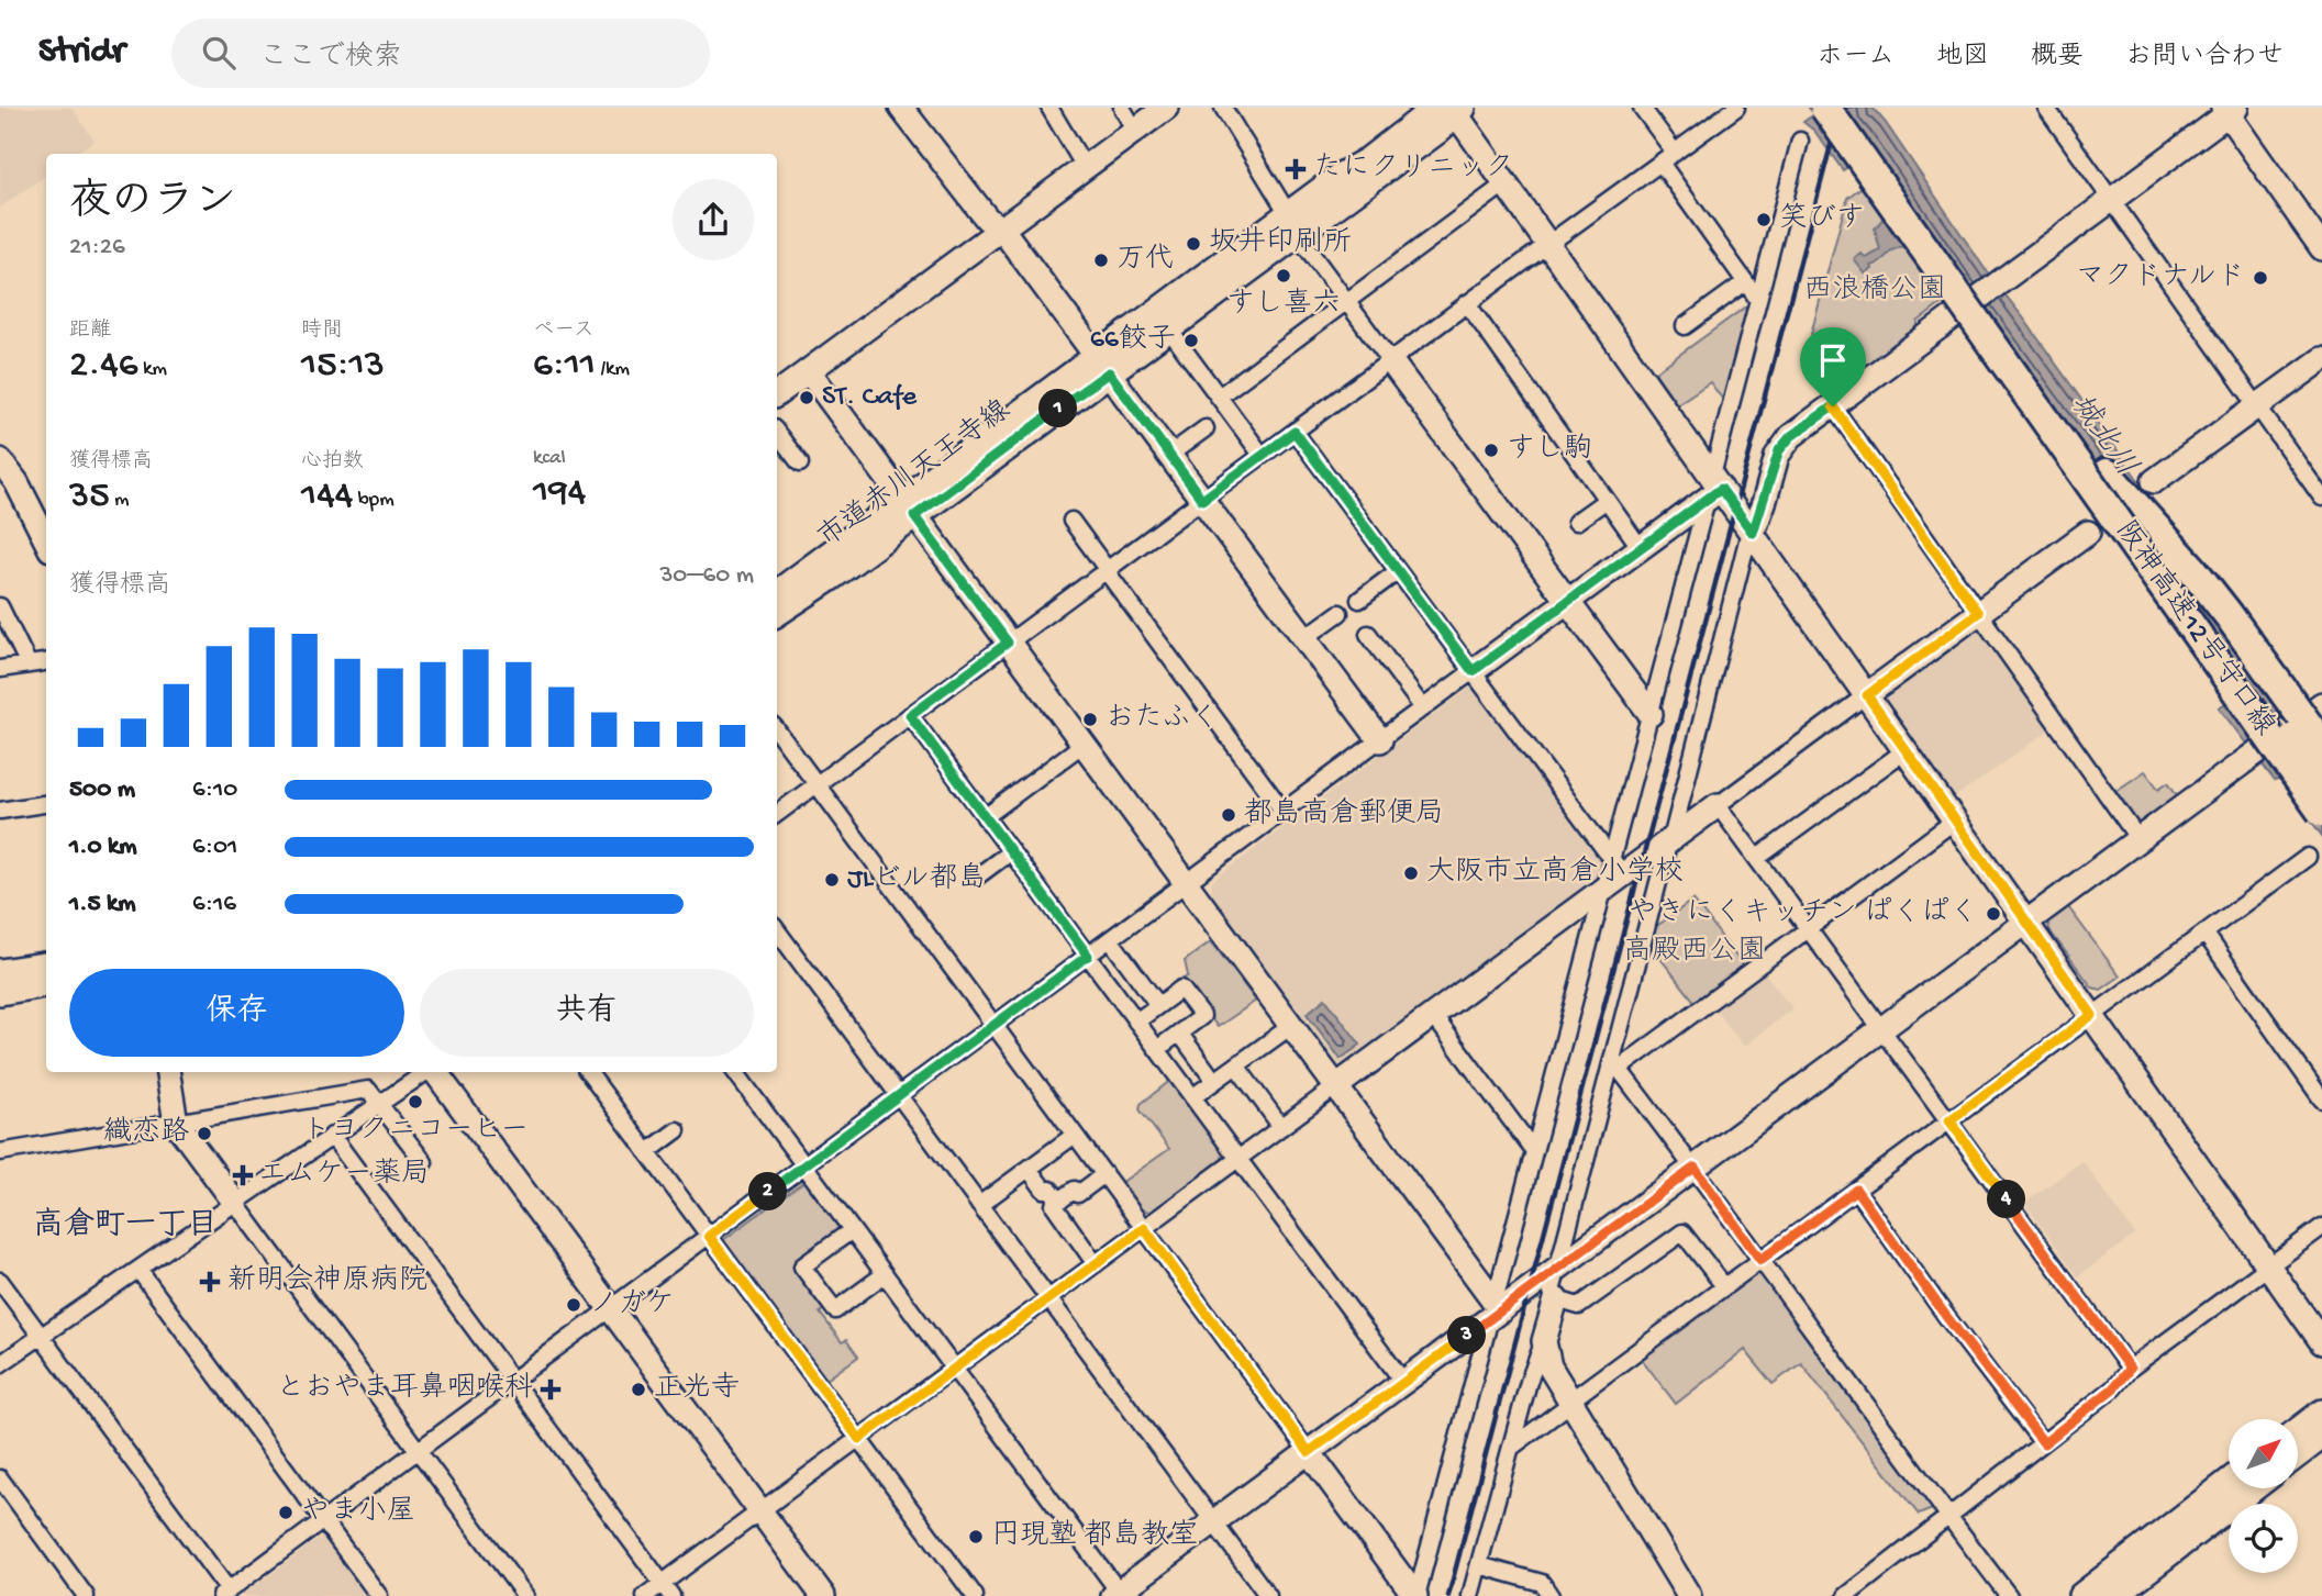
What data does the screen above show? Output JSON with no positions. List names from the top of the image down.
{
  "streets": {
    "highway": ["阪神高速12号守口線"],
    "main road": ["市道赤川天王寺線"]
  },
  "districts": ["高倉町一丁目"],
  "water": ["城北川"],
  "parks": ["西浪橋公園", "高殿西公園"],
  "places": {
    "health": [
      "たにクリニック",
      "エムケー薬局",
      "新明会神原病院",
      "とおやま耳鼻咽喉科"
    ],
    "other": [
      "笑びす",
      "坂井印刷所",
      "万代",
      "すし喜六",
      "マクドナルド",
      "66餃子",
      "ST. Cafe",
      "すし駒",
      "おたふく",
      "都島高倉郵便局",
      "大阪市立高倉小学校",
      "JLビル都島",
      "やきにくキッチン ぱくぱく",
      "トヨクニコーヒー",
      "織恋路",
      "ノガケ",
      "正光寺",
      "やま小屋",
      "円現塾 都島教室"
    ]
  },
  "north": "top right",
  "page": {
    "header": "Stridr",
    "search": "ここで検索",
    "nav": [
      "ホーム",
      "地図",
      "概要",
      "お問い合わせ"
    ],
    "heading": ["夜のラン", "21:26"],
    "stats": [
      ["距離", "2.46 km"],
      ["時間", "15:13"],
      ["ペース", "6:11 /km"],
      ["獲得標高", "35 m"],
      ["心拍数", "144 bpm"],
      ["kcal", "194"]
    ],
    "pins": [
      "1",
      "2",
      "4",
      "3"
    ],
    "chart": ["獲得標高", "30–60 m"],
    "list": [
      {
        "name": "500 m",
        "note": "6:10"
      },
      {
        "name": "1.0 km",
        "note": "6:01"
      },
      {
        "name": "1.5 km",
        "note": "6:16"
      }
    ],
    "buttons": ["保存", "共有"]
  }
}
